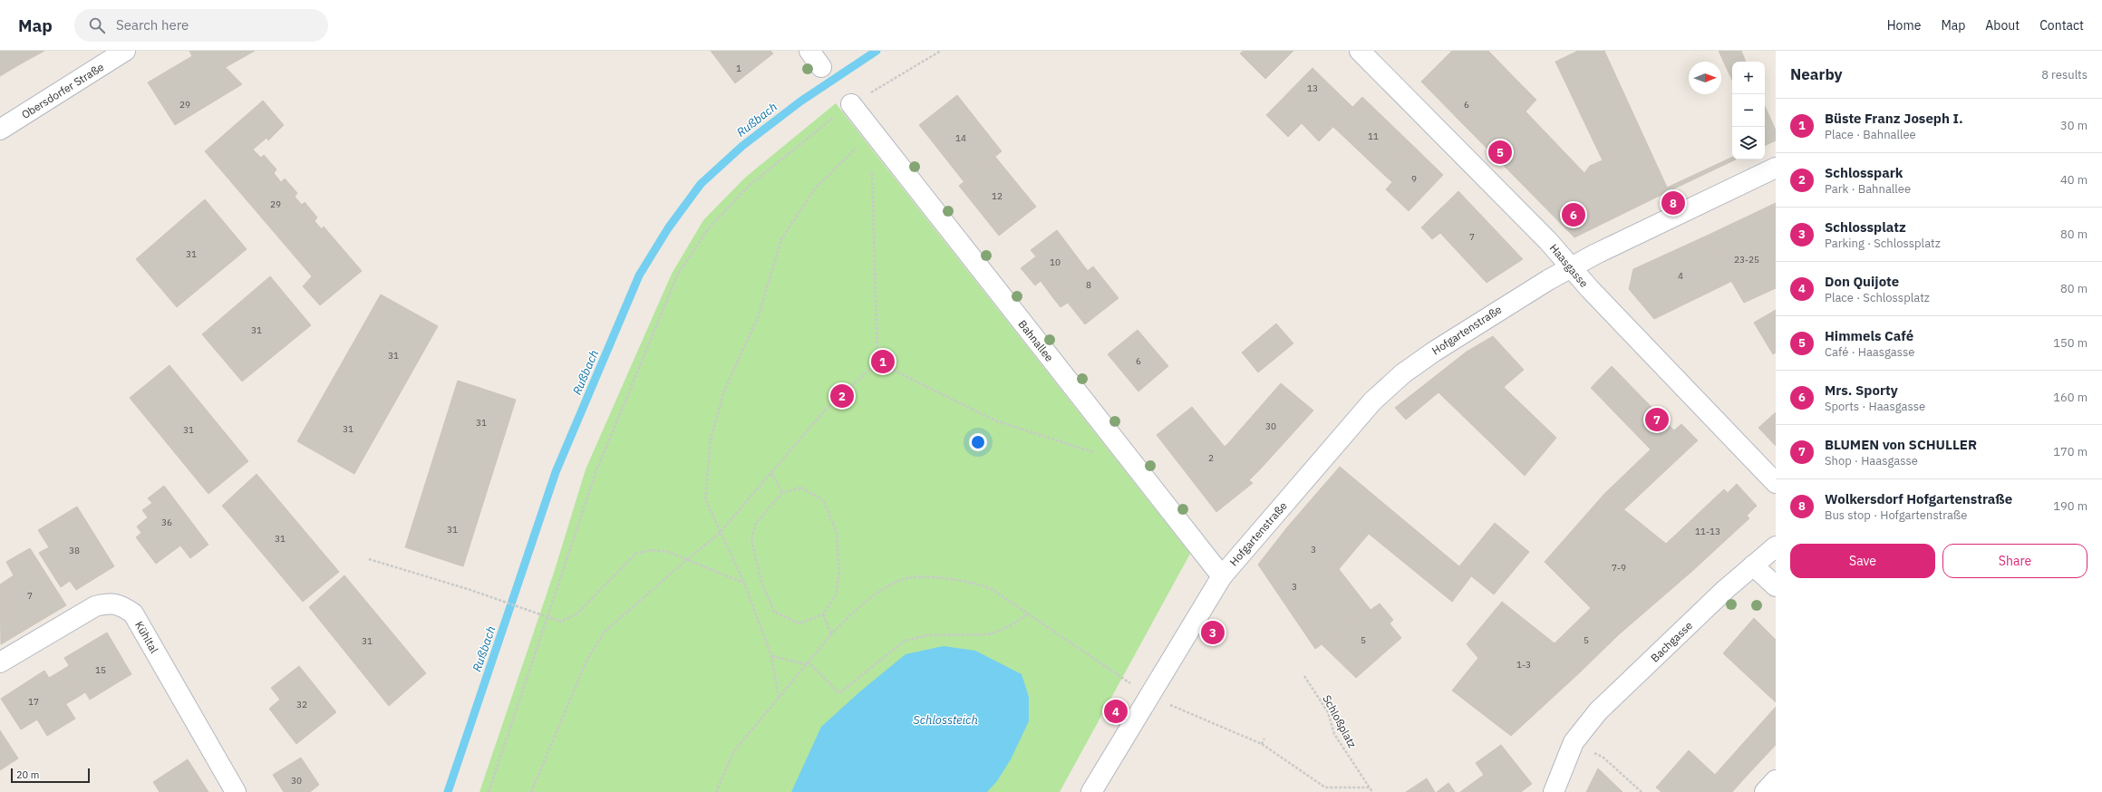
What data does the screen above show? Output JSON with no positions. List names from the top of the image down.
{
  "streets": {
    "street": [
      "Obersdorfer Straße",
      "Haasgasse",
      "Hofgartenstraße",
      "Bahnallee",
      "Kühltal",
      "Bachgasse"
    ],
    "path": ["Schloßplatz"]
  },
  "crossings": [
    ["Haasgasse", "Hofgartenstraße"],
    ["Hofgartenstraße", "Bahnallee"]
  ],
  "water": ["Rußbach", "Schlossteich"],
  "house_numbers": [
    "1",
    "13",
    "29",
    "6",
    "11",
    "14",
    "9",
    "12",
    "29",
    "7",
    "31",
    "23-25",
    "10",
    "4",
    "8",
    "31",
    "31",
    "6",
    "31",
    "30",
    "31",
    "31",
    "2",
    "36",
    "31",
    "11-13",
    "31",
    "3",
    "38",
    "7-9",
    "3",
    "7",
    "5",
    "5",
    "31",
    "1-3",
    "15",
    "17",
    "32",
    "30"
  ],
  "scale_bar": "20 m",
  "north": "right",
  "page": {
    "header": "Map",
    "search": "Search here",
    "nav": [
      "Home",
      "Map",
      "About",
      "Contact"
    ],
    "heading": ["Nearby", "8 results"],
    "map_buttons": ["+", "−"],
    "list": [
      {
        "mark": "1",
        "name": "Büste Franz Joseph I.",
        "note": "Place · Bahnallee",
        "value": "30 m"
      },
      {
        "mark": "2",
        "name": "Schlosspark",
        "note": "Park · Bahnallee",
        "value": "40 m"
      },
      {
        "mark": "3",
        "name": "Schlossplatz",
        "note": "Parking · Schlossplatz",
        "value": "80 m"
      },
      {
        "mark": "4",
        "name": "Don Quijote",
        "note": "Place · Schlossplatz",
        "value": "80 m"
      },
      {
        "mark": "5",
        "name": "Himmels Café",
        "note": "Café · Haasgasse",
        "value": "150 m"
      },
      {
        "mark": "6",
        "name": "Mrs. Sporty",
        "note": "Sports · Haasgasse",
        "value": "160 m"
      },
      {
        "mark": "7",
        "name": "BLUMEN von SCHULLER",
        "note": "Shop · Haasgasse",
        "value": "170 m"
      },
      {
        "mark": "8",
        "name": "Wolkersdorf Hofgartenstraße",
        "note": "Bus stop · Hofgartenstraße",
        "value": "190 m"
      }
    ],
    "pins": [
      "5",
      "8",
      "6",
      "1",
      "2",
      "7",
      "3",
      "4"
    ],
    "buttons": ["Save", "Share"],
    "scale": "20 m"
  }
}
